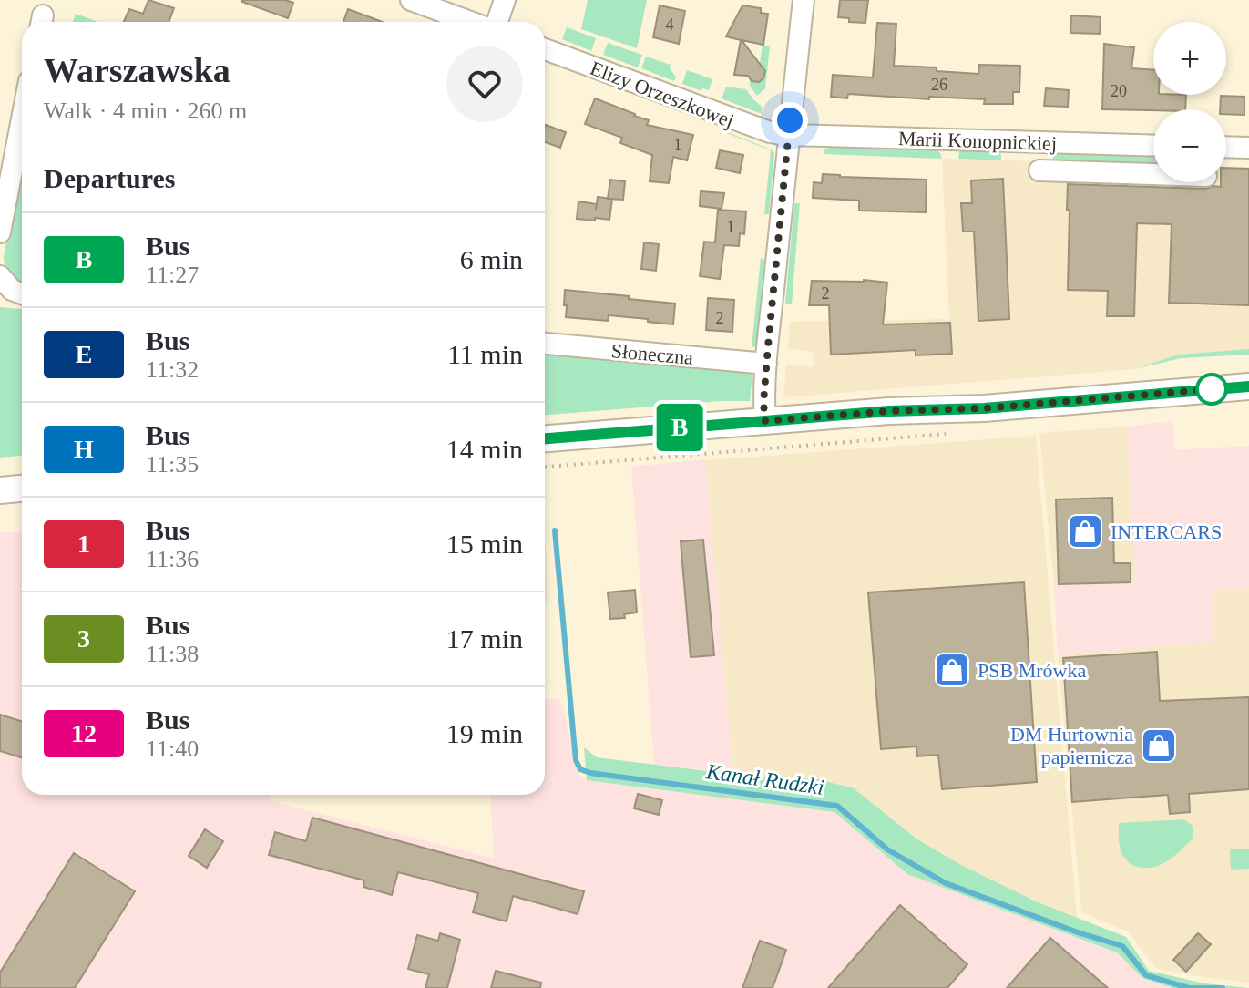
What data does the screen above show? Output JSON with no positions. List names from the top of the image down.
{
  "streets": {
    "street": ["Elizy Orzeszkowej", "Marii Konopnickiej", "Słoneczna"]
  },
  "crossings": [
    ["Elizy Orzeszkowej", "Marii Konopnickiej"]
  ],
  "water": ["Kanał Rudzki"],
  "places": {
    "shop": ["INTERCARS", "PSB Mrówka", "DM Hurtownia papiernicza"]
  },
  "lines": ["bus line B"],
  "house_numbers": [
    "4",
    "26",
    "20",
    "1",
    "1",
    "2",
    "2"
  ],
  "page": {
    "on_map": "B",
    "map_buttons": ["+", "−"],
    "heading": [
      ["Warszawska", "Walk · 4 min · 260 m"],
      "Departures"
    ],
    "list": [
      {
        "mark": "B",
        "name": "Bus",
        "note": "11:27",
        "value": "6 min"
      },
      {
        "mark": "E",
        "name": "Bus",
        "note": "11:32",
        "value": "11 min"
      },
      {
        "mark": "H",
        "name": "Bus",
        "note": "11:35",
        "value": "14 min"
      },
      {
        "mark": "1",
        "name": "Bus",
        "note": "11:36",
        "value": "15 min"
      },
      {
        "mark": "3",
        "name": "Bus",
        "note": "11:38",
        "value": "17 min"
      },
      {
        "mark": "12",
        "name": "Bus",
        "note": "11:40",
        "value": "19 min"
      }
    ]
  }
}
